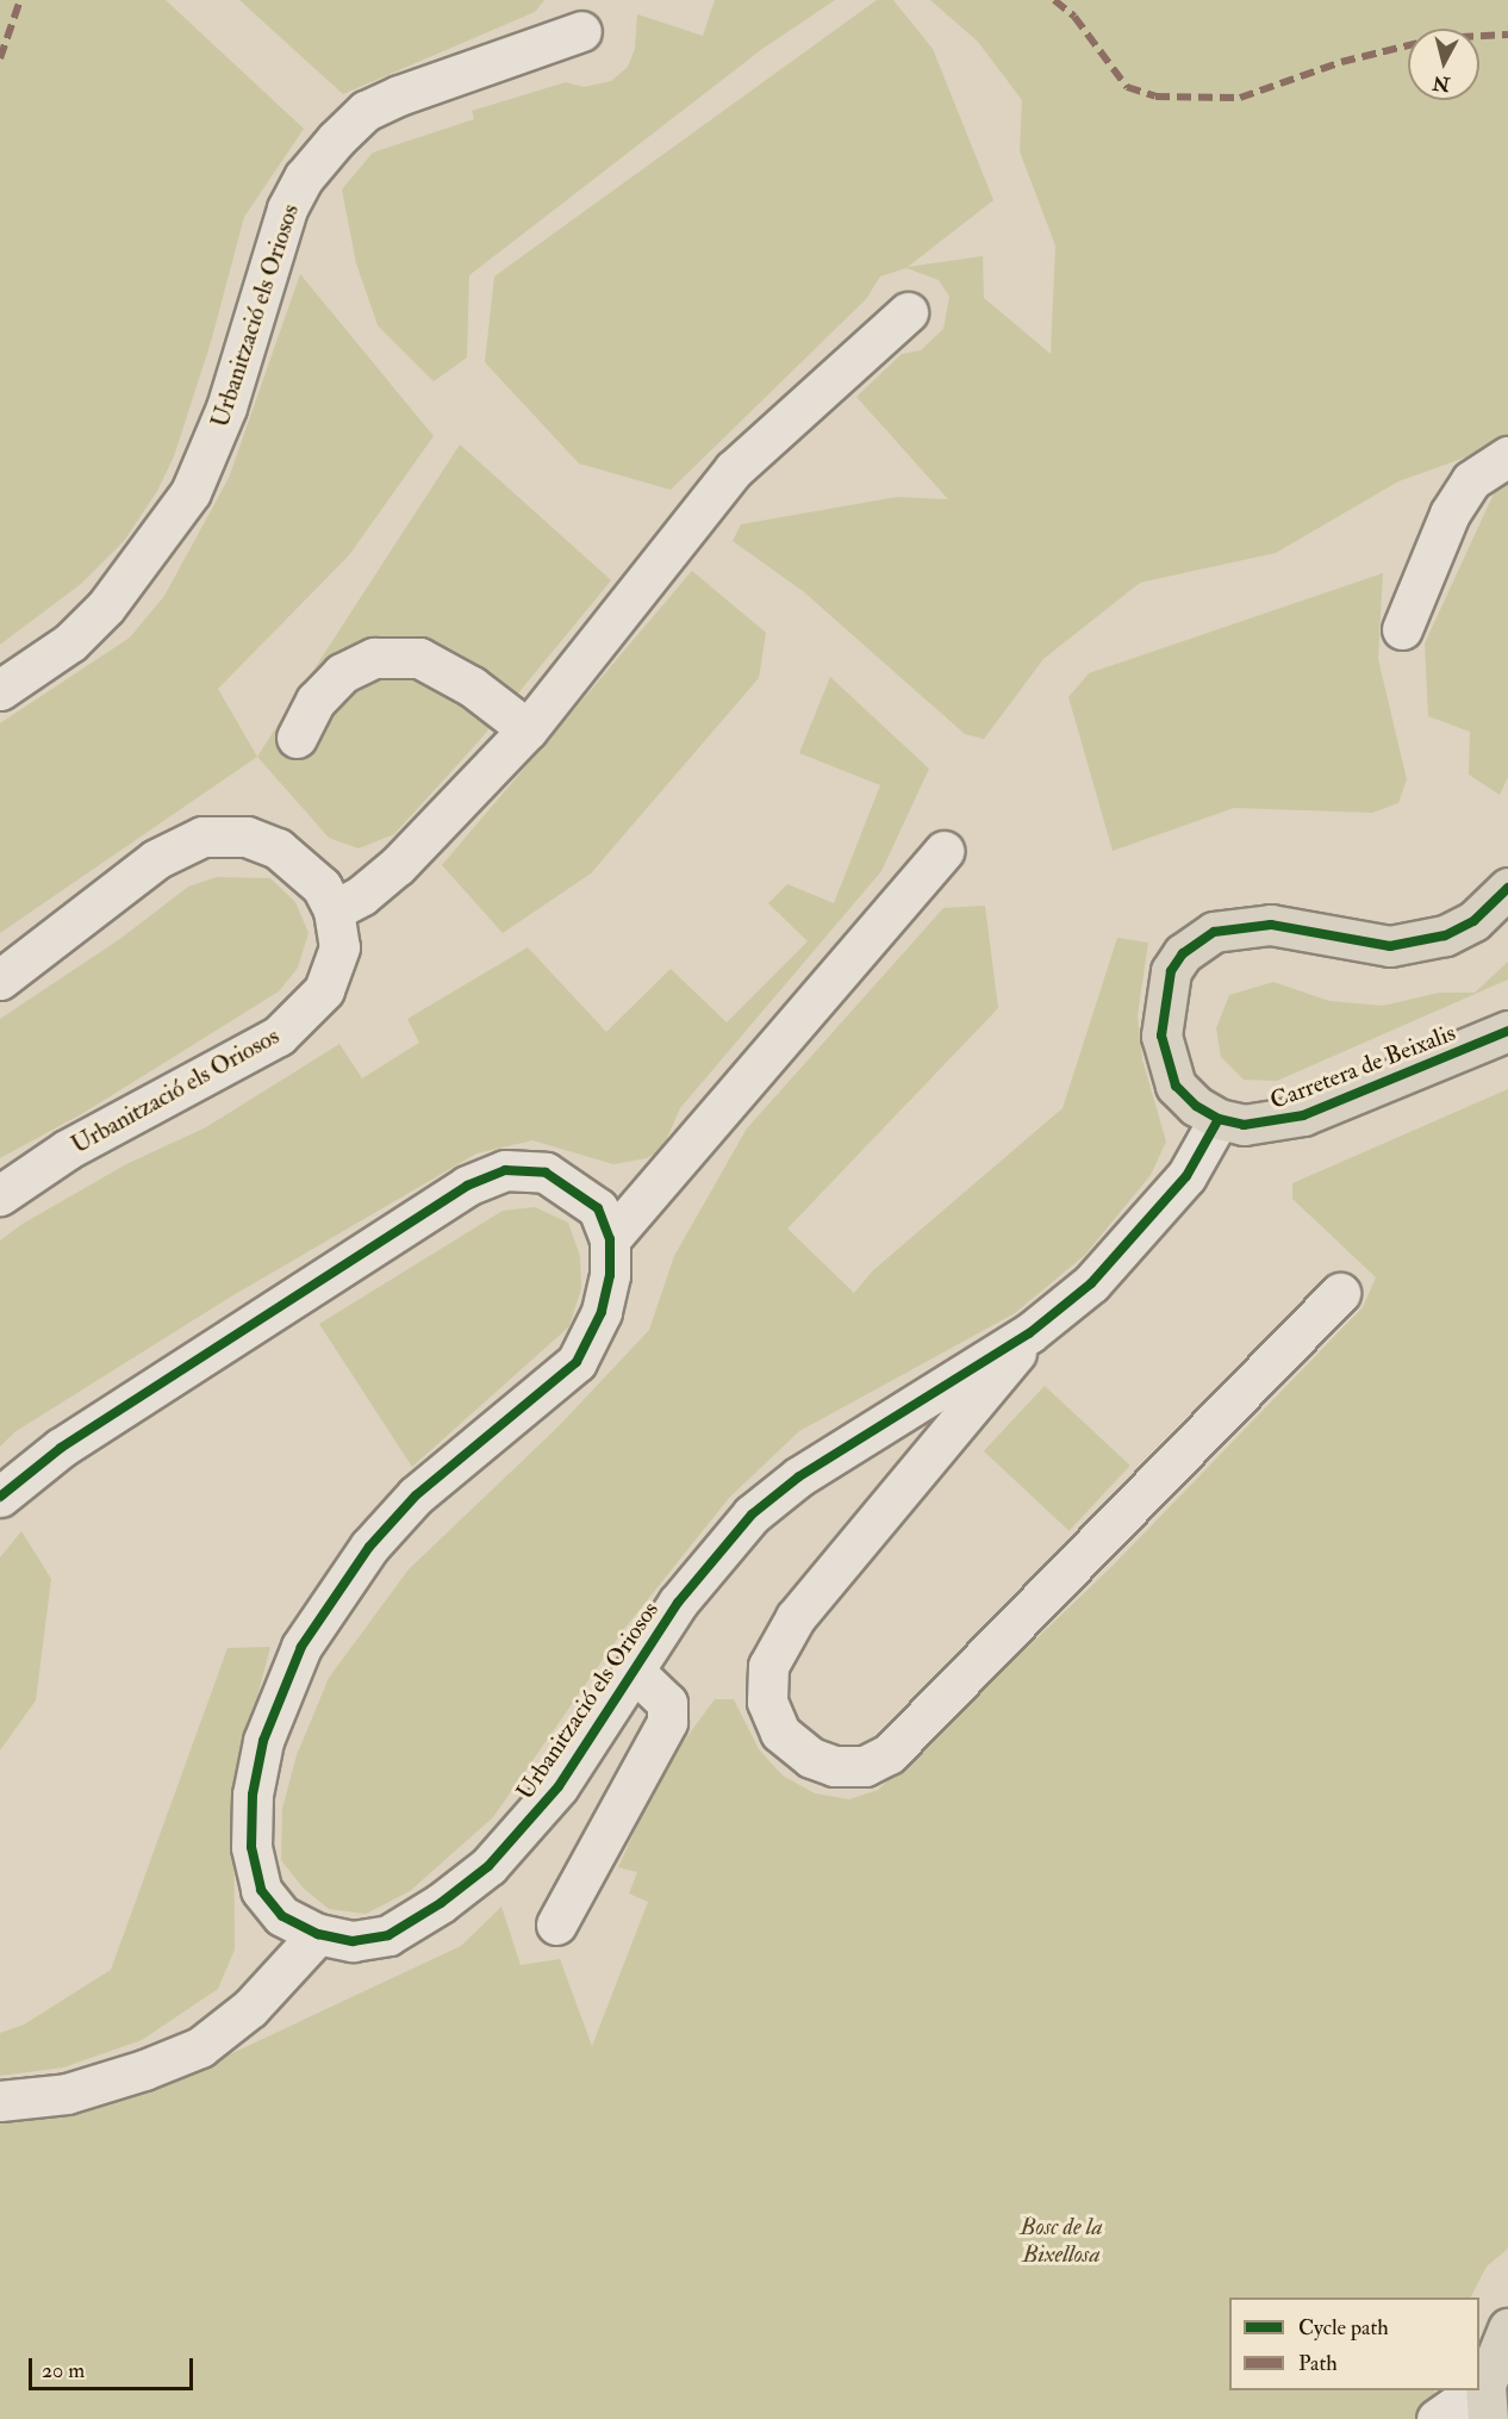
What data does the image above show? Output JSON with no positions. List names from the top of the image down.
{
  "streets": {
    "main road": ["Carretera de Beixalis"],
    "street": ["Urbanització els Oriosos"]
  },
  "crossings": [
    ["Urbanització els Oriosos", "Carretera de Beixalis"]
  ],
  "parks": ["Bosc de la Bixellosa"],
  "legend": ["Cycle path", "Path"],
  "scale_bar": "20 m",
  "north": "bottom"
}
